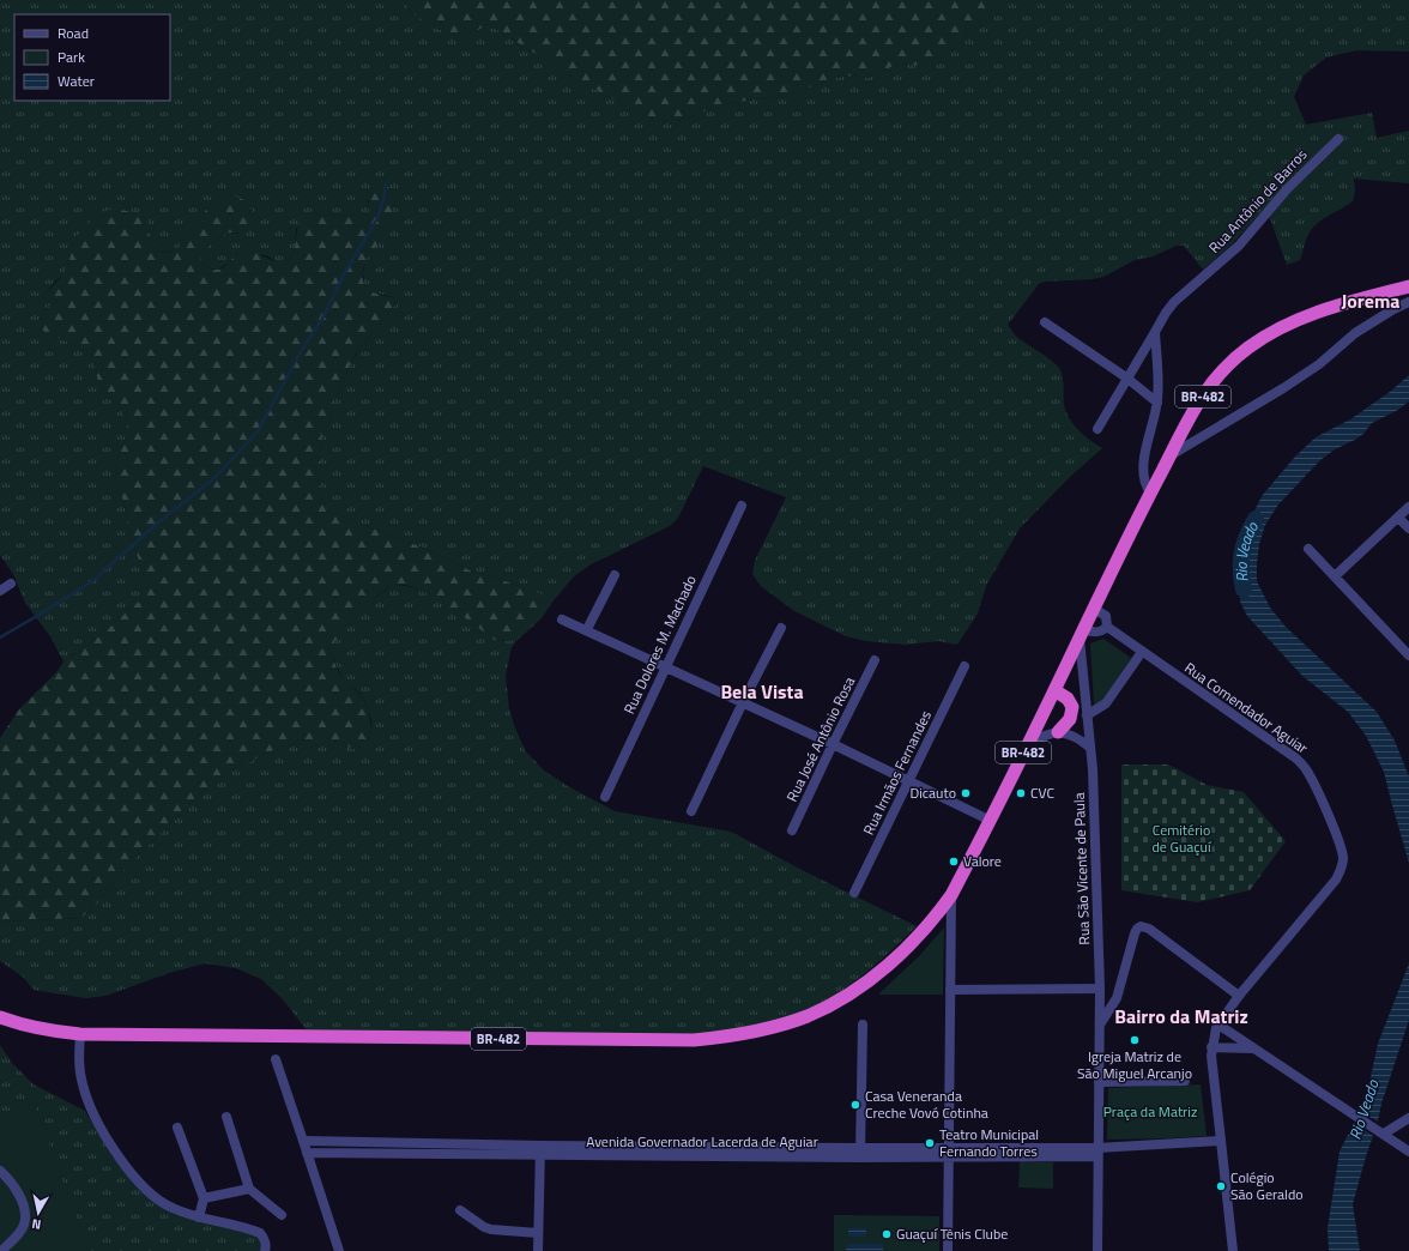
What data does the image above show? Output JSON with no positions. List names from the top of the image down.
{
  "streets": {
    "highway": ["BR-482"],
    "street": [
      "Rua Antônio de Barros",
      "Rua Dolores M. Machado",
      "Rua Comendador Aguiar",
      "Rua José Antônio Rosa",
      "Rua Irmãos Fernandes",
      "Rua São Vicente de Paula",
      "Avenida Governador Lacerda de Aguiar"
    ]
  },
  "crossings": [
    ["BR-482", "Rua São Vicente de Paula"],
    ["Rua São Vicente de Paula", "Avenida Governador Lacerda de Aguiar"]
  ],
  "districts": ["Jorema", "Bela Vista", "Bairro da Matriz"],
  "water": ["Rio Veado"],
  "parks": ["Cemitério de Guaçuí", "Praça da Matriz"],
  "places": [
    "Dicauto",
    "CVC",
    "Valore",
    "Igreja Matriz de São Miguel Arcanjo",
    "Casa Veneranda Creche Vovó Cotinha",
    "Teatro Municipal Fernando Torres",
    "Colégio São Geraldo",
    "Guaçuí Tênis Clube"
  ],
  "legend": ["Road", "Park", "Water"],
  "north": "bottom"
}
